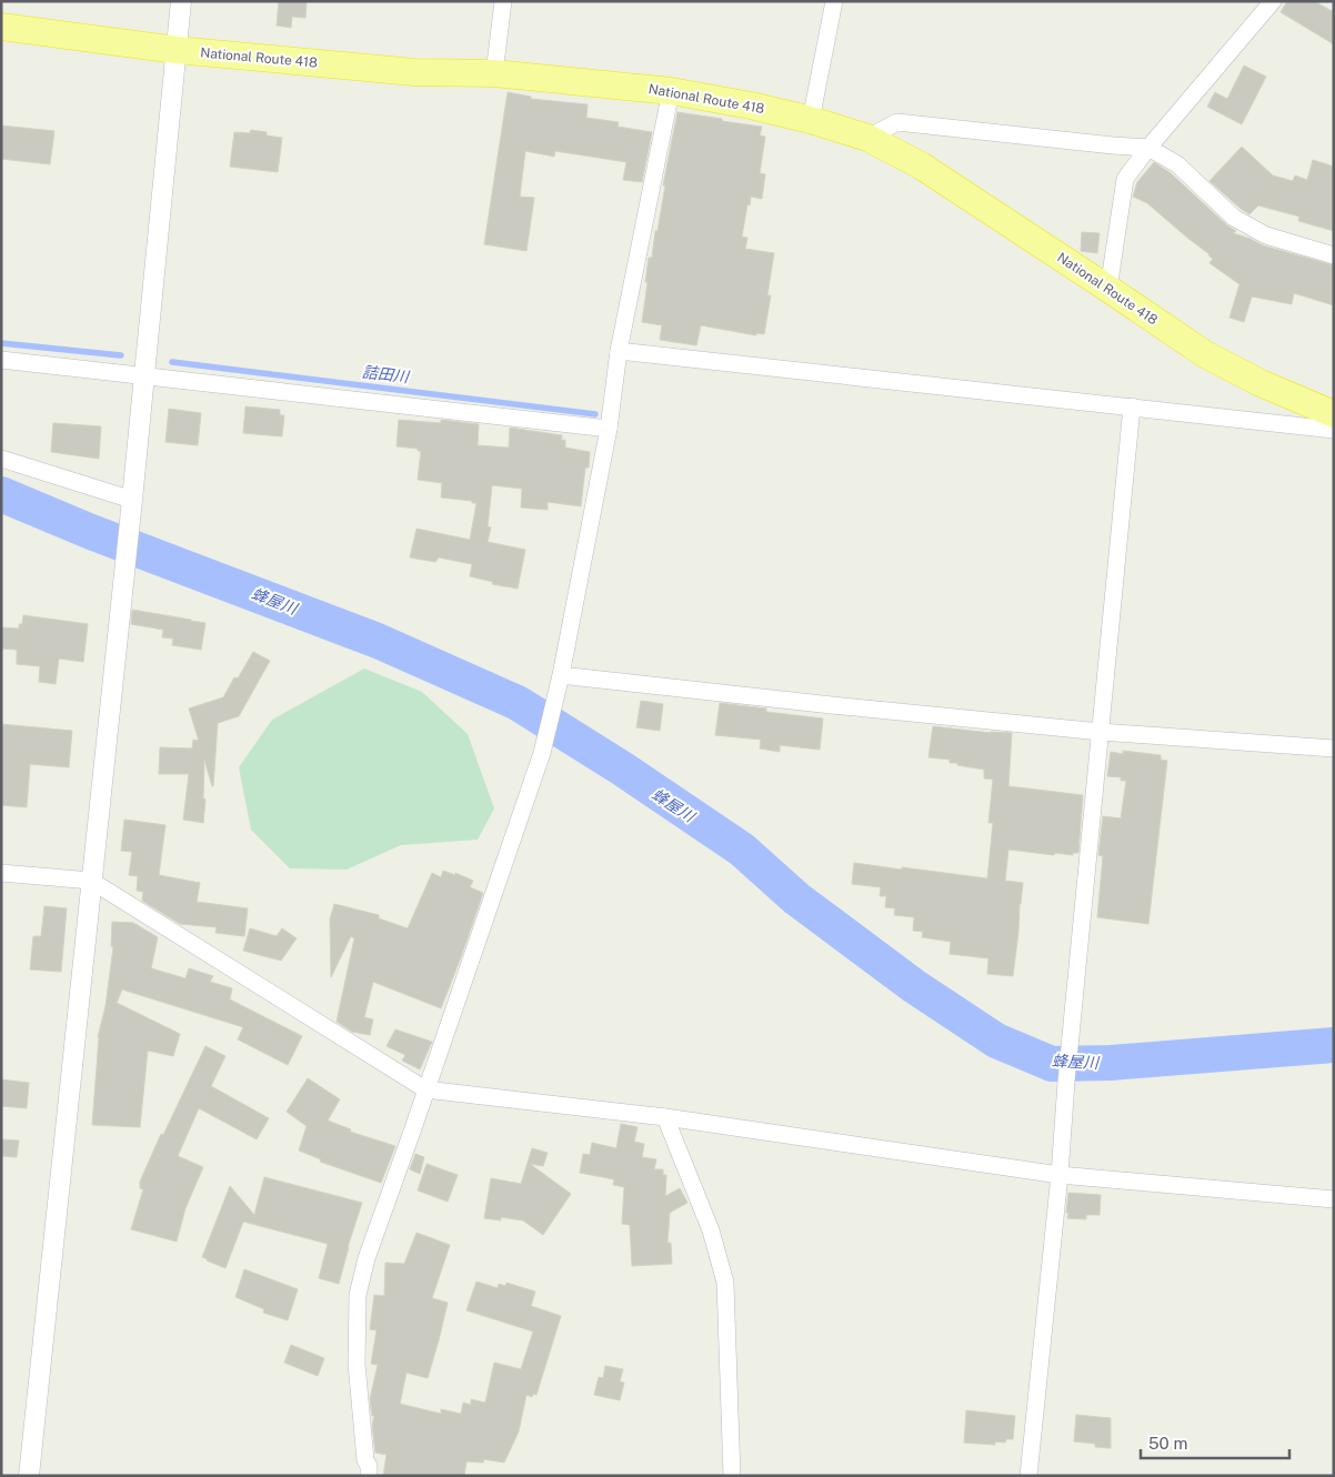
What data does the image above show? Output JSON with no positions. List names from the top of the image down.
{
  "streets": {
    "highway": ["National Route 418"]
  },
  "water": ["詰田川", "蜂屋川"],
  "scale_bar": "50 m"
}
